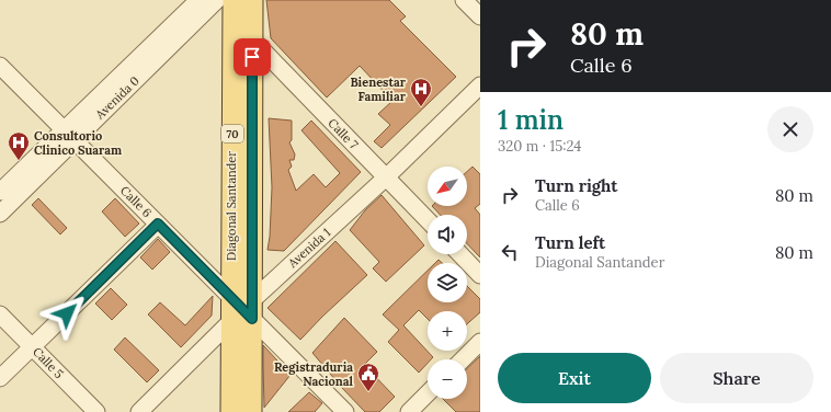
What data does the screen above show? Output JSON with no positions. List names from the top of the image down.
{
  "streets": {
    "main road": ["70", "Diagonal Santander"],
    "street": [
      "Avenida 0",
      "Calle 7",
      "Calle 6",
      "Avenida 1",
      "Calle 5"
    ]
  },
  "crossings": [
    ["Avenida 0", "Calle 6"],
    ["Calle 7", "Diagonal Santander"],
    ["Calle 7", "Avenida 1"],
    ["Calle 6", "Diagonal Santander"],
    ["Calle 6", "Avenida 1"],
    ["Diagonal Santander", "Avenida 1"]
  ],
  "places": {
    "hospital": ["Bienestar Familiar", "Consultorio Clinico Suaram"],
    "public building": ["Registraduria Nacional"]
  },
  "north": "bottom left",
  "page": {
    "turn": ["80 m", "Calle 6"],
    "heading": ["1 min", "320 m · 15:24"],
    "map_buttons": ["+", "−"],
    "list": [
      {
        "name": "Turn right",
        "note": "Calle 6",
        "value": "80 m"
      },
      {
        "name": "Turn left",
        "note": "Diagonal Santander",
        "value": "80 m"
      }
    ],
    "buttons": ["Exit", "Share"]
  }
}
